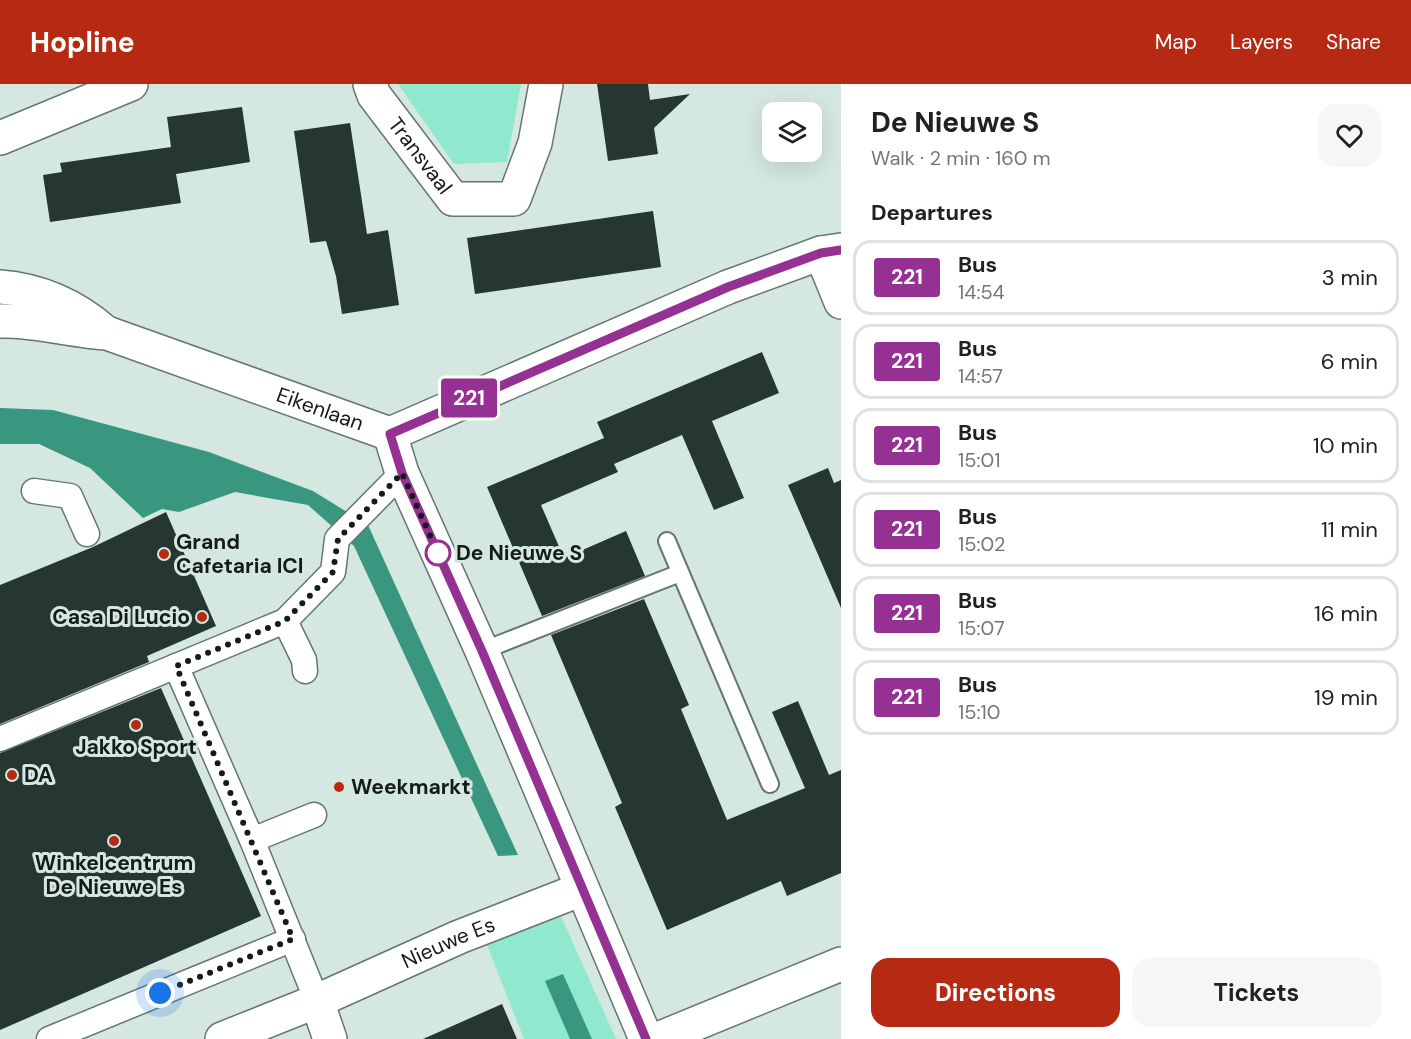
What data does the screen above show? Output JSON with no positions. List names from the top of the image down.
{
  "streets": {
    "street": ["Transvaal", "Eikenlaan", "Nieuwe Es"]
  },
  "crossings": [
    ["Eikenlaan", "Nieuwe Es"]
  ],
  "places": [
    "De Nieuwe S",
    "Grand Cafetaria ICI",
    "Casa Di Lucio",
    "Jakko Sport",
    "DA",
    "Weekmarkt",
    "Winkelcentrum De Nieuwe Es"
  ],
  "lines": ["bus line 221"],
  "page": {
    "header": "Hopline",
    "nav": ["Map", "Layers", "Share"],
    "on_map": "221",
    "heading": [
      ["De Nieuwe S", "Walk · 2 min · 160 m"],
      "Departures"
    ],
    "list": [
      {
        "mark": "221",
        "name": "Bus",
        "note": "14:54",
        "value": "3 min"
      },
      {
        "mark": "221",
        "name": "Bus",
        "note": "14:57",
        "value": "6 min"
      },
      {
        "mark": "221",
        "name": "Bus",
        "note": "15:01",
        "value": "10 min"
      },
      {
        "mark": "221",
        "name": "Bus",
        "note": "15:02",
        "value": "11 min"
      },
      {
        "mark": "221",
        "name": "Bus",
        "note": "15:07",
        "value": "16 min"
      },
      {
        "mark": "221",
        "name": "Bus",
        "note": "15:10",
        "value": "19 min"
      }
    ],
    "buttons": ["Directions", "Tickets"]
  }
}
